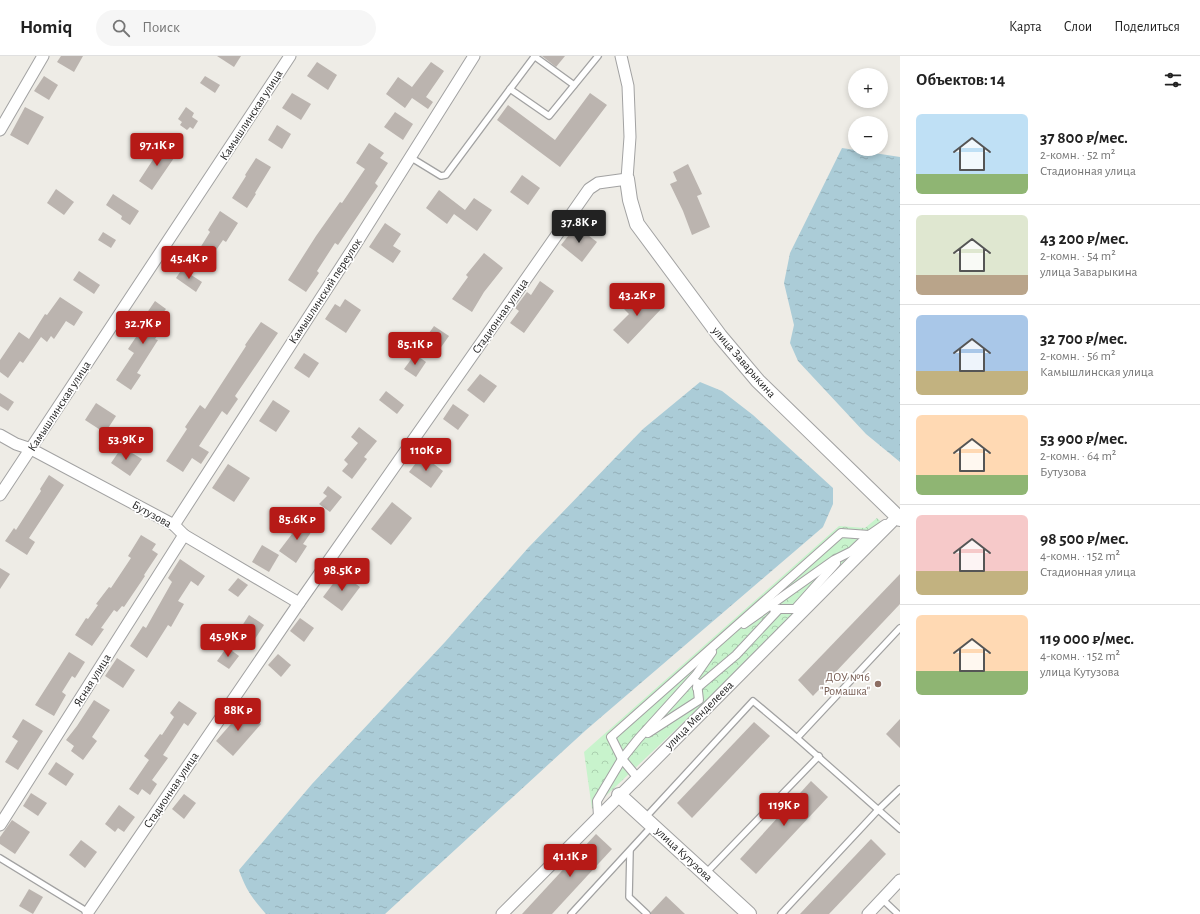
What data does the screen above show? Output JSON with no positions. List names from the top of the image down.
{
  "streets": {
    "street": [
      "Камышлинская улица",
      "Камышлинский переулок",
      "Стадионная улица",
      "улица Заварыкина",
      "Бутузова",
      "Ясная улица",
      "улица Менделеева",
      "улица Кутузова"
    ]
  },
  "crossings": [
    ["Камышлинская улица", "Бутузова"],
    ["Камышлинский переулок", "Бутузова"],
    ["Стадионная улица", "улица Заварыкина"],
    ["Стадионная улица", "Бутузова"],
    ["улица Заварыкина", "улица Менделеева"],
    ["Бутузова", "Ясная улица"],
    ["улица Менделеева", "улица Кутузова"]
  ],
  "places": ["ДОУ №16 \"Ромашка\""],
  "page": {
    "header": "Homiq",
    "search": "Поиск",
    "nav": ["Карта", "Слои", "Поделиться"],
    "heading": "Объектов: 14",
    "map_buttons": ["+", "−"],
    "list": [
      {
        "name": "37 800 ₽/мес.",
        "note": "2-комн. · 52 m² · Стадионная улица"
      },
      {
        "name": "43 200 ₽/мес.",
        "note": "2-комн. · 54 m² · улица Заварыкина"
      },
      {
        "name": "32 700 ₽/мес.",
        "note": "2-комн. · 56 m² · Камышлинская улица"
      },
      {
        "name": "53 900 ₽/мес.",
        "note": "2-комн. · 64 m² · Бутузова"
      },
      {
        "name": "98 500 ₽/мес.",
        "note": "4-комн. · 152 m² · Стадионная улица"
      },
      {
        "name": "119 000 ₽/мес.",
        "note": "4-комн. · 152 m² · улица Кутузова"
      }
    ],
    "price": [
      "97.1K ₽",
      "37.8K ₽",
      "45.4K ₽",
      "43.2K ₽",
      "32.7K ₽",
      "85.1K ₽",
      "53.9K ₽",
      "110K ₽",
      "85.6K ₽",
      "98.5K ₽",
      "45.9K ₽",
      "88K ₽",
      "119K ₽",
      "41.1K ₽"
    ]
  }
}
